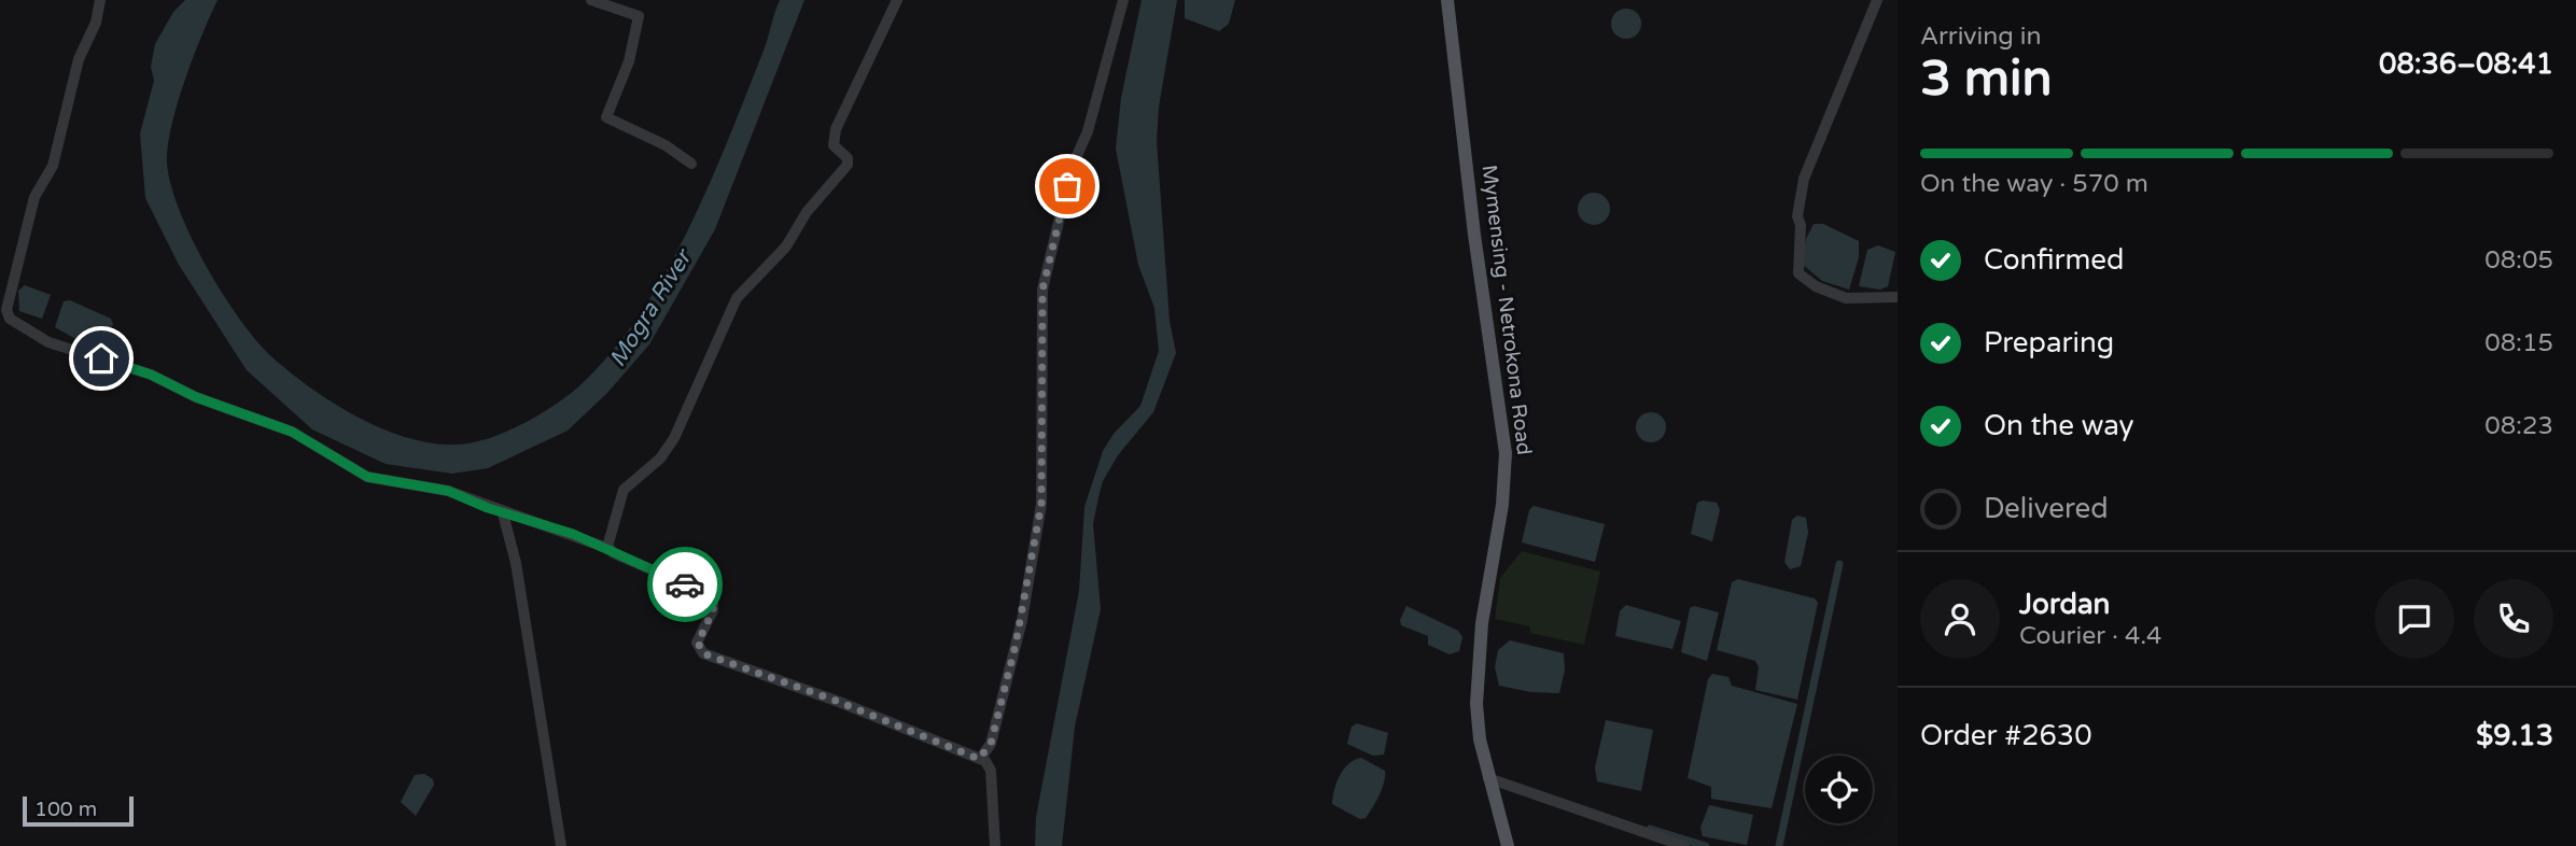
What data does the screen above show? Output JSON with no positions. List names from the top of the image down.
{
  "streets": {
    "main road": ["Mymensing - Netrokona Road"]
  },
  "water": ["Mogra River"],
  "scale_bar": "100 m",
  "page": {
    "heading": ["3 min", "Arriving in", "08:36–08:41"],
    "panel": [
      "Jordan",
      "Courier · 4.4",
      "Order #2630",
      "$9.13"
    ],
    "bar": "On the way · 570 m",
    "list": [
      ["Confirmed", "08:05"],
      ["Preparing", "08:15"],
      ["On the way", "08:23"],
      "Delivered"
    ],
    "scale": "100 m"
  }
}
